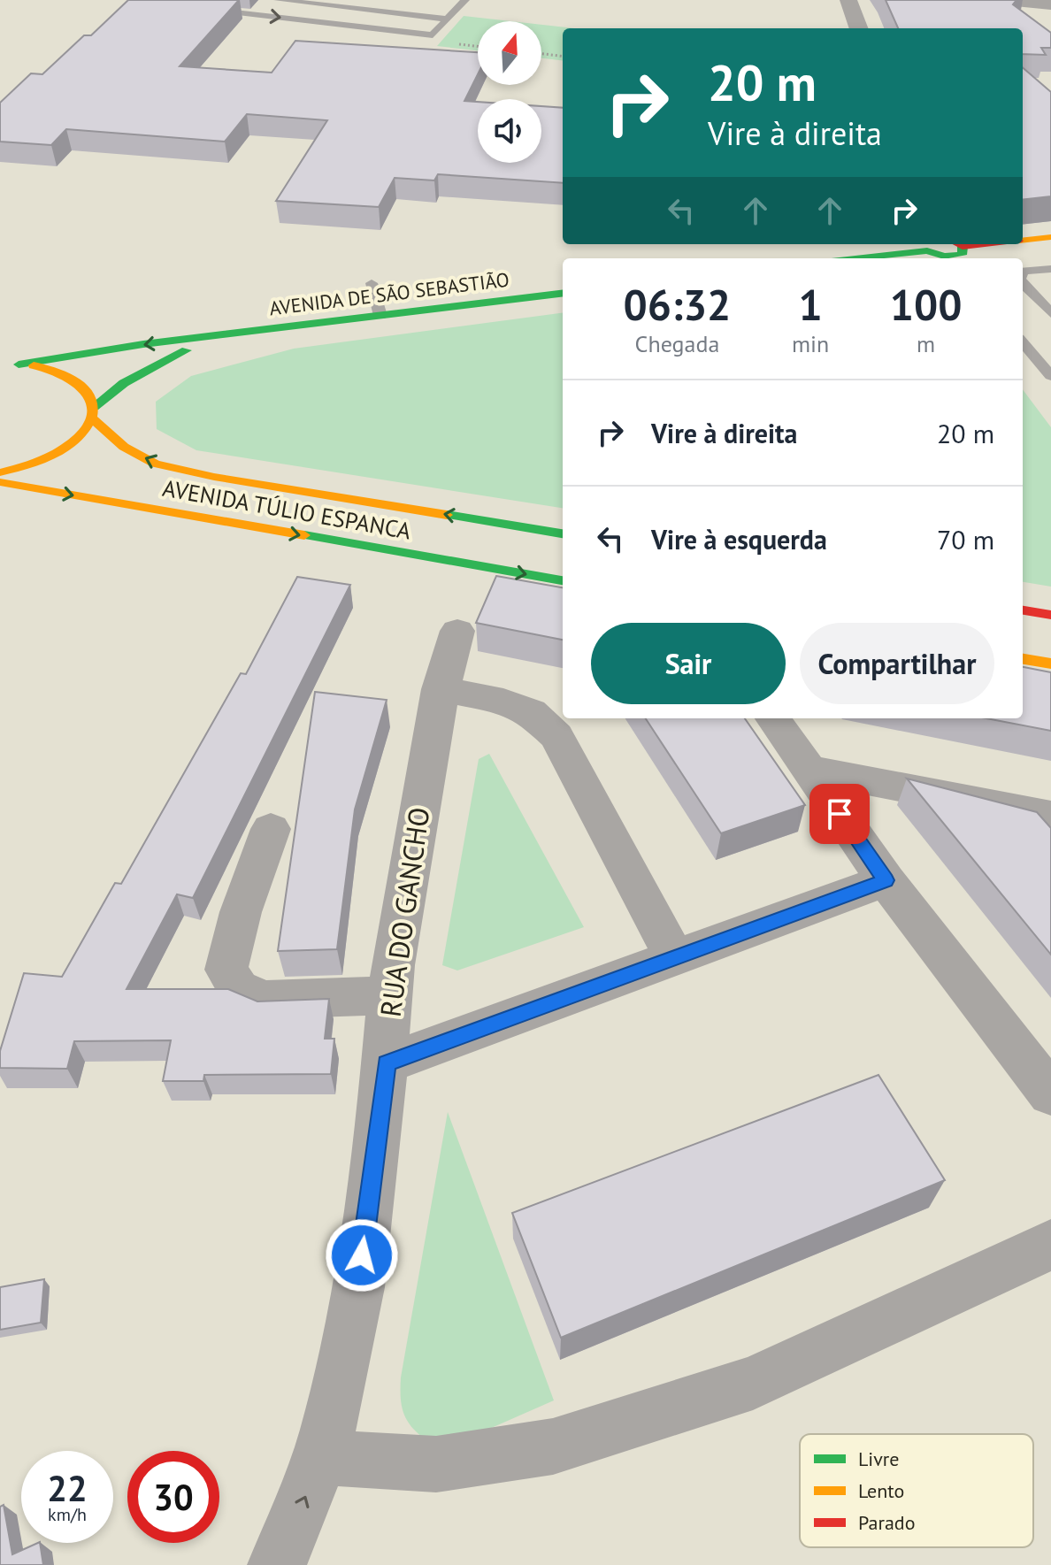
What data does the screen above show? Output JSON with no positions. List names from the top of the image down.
{
  "streets": {
    "main road": ["AVENIDA DE SÃO SEBASTIÃO", "AVENIDA TÚLIO ESPANCA"],
    "street": ["RUA DO GANCHO"]
  },
  "crossings": [
    ["AVENIDA DE SÃO SEBASTIÃO", "AVENIDA TÚLIO ESPANCA"]
  ],
  "legend": ["Livre", "Lento", "Parado"],
  "north": "top",
  "page": {
    "turn": ["20 m", "Vire à direita"],
    "eta": [
      "06:32",
      "Chegada",
      "1",
      "min",
      "100",
      "m"
    ],
    "list": [
      {
        "name": "Vire à direita",
        "value": "20 m"
      },
      {
        "name": "Vire à esquerda",
        "value": "70 m"
      }
    ],
    "buttons": ["Sair", "Compartilhar"],
    "speed": "22 km/h",
    "limit": "30"
  }
}
